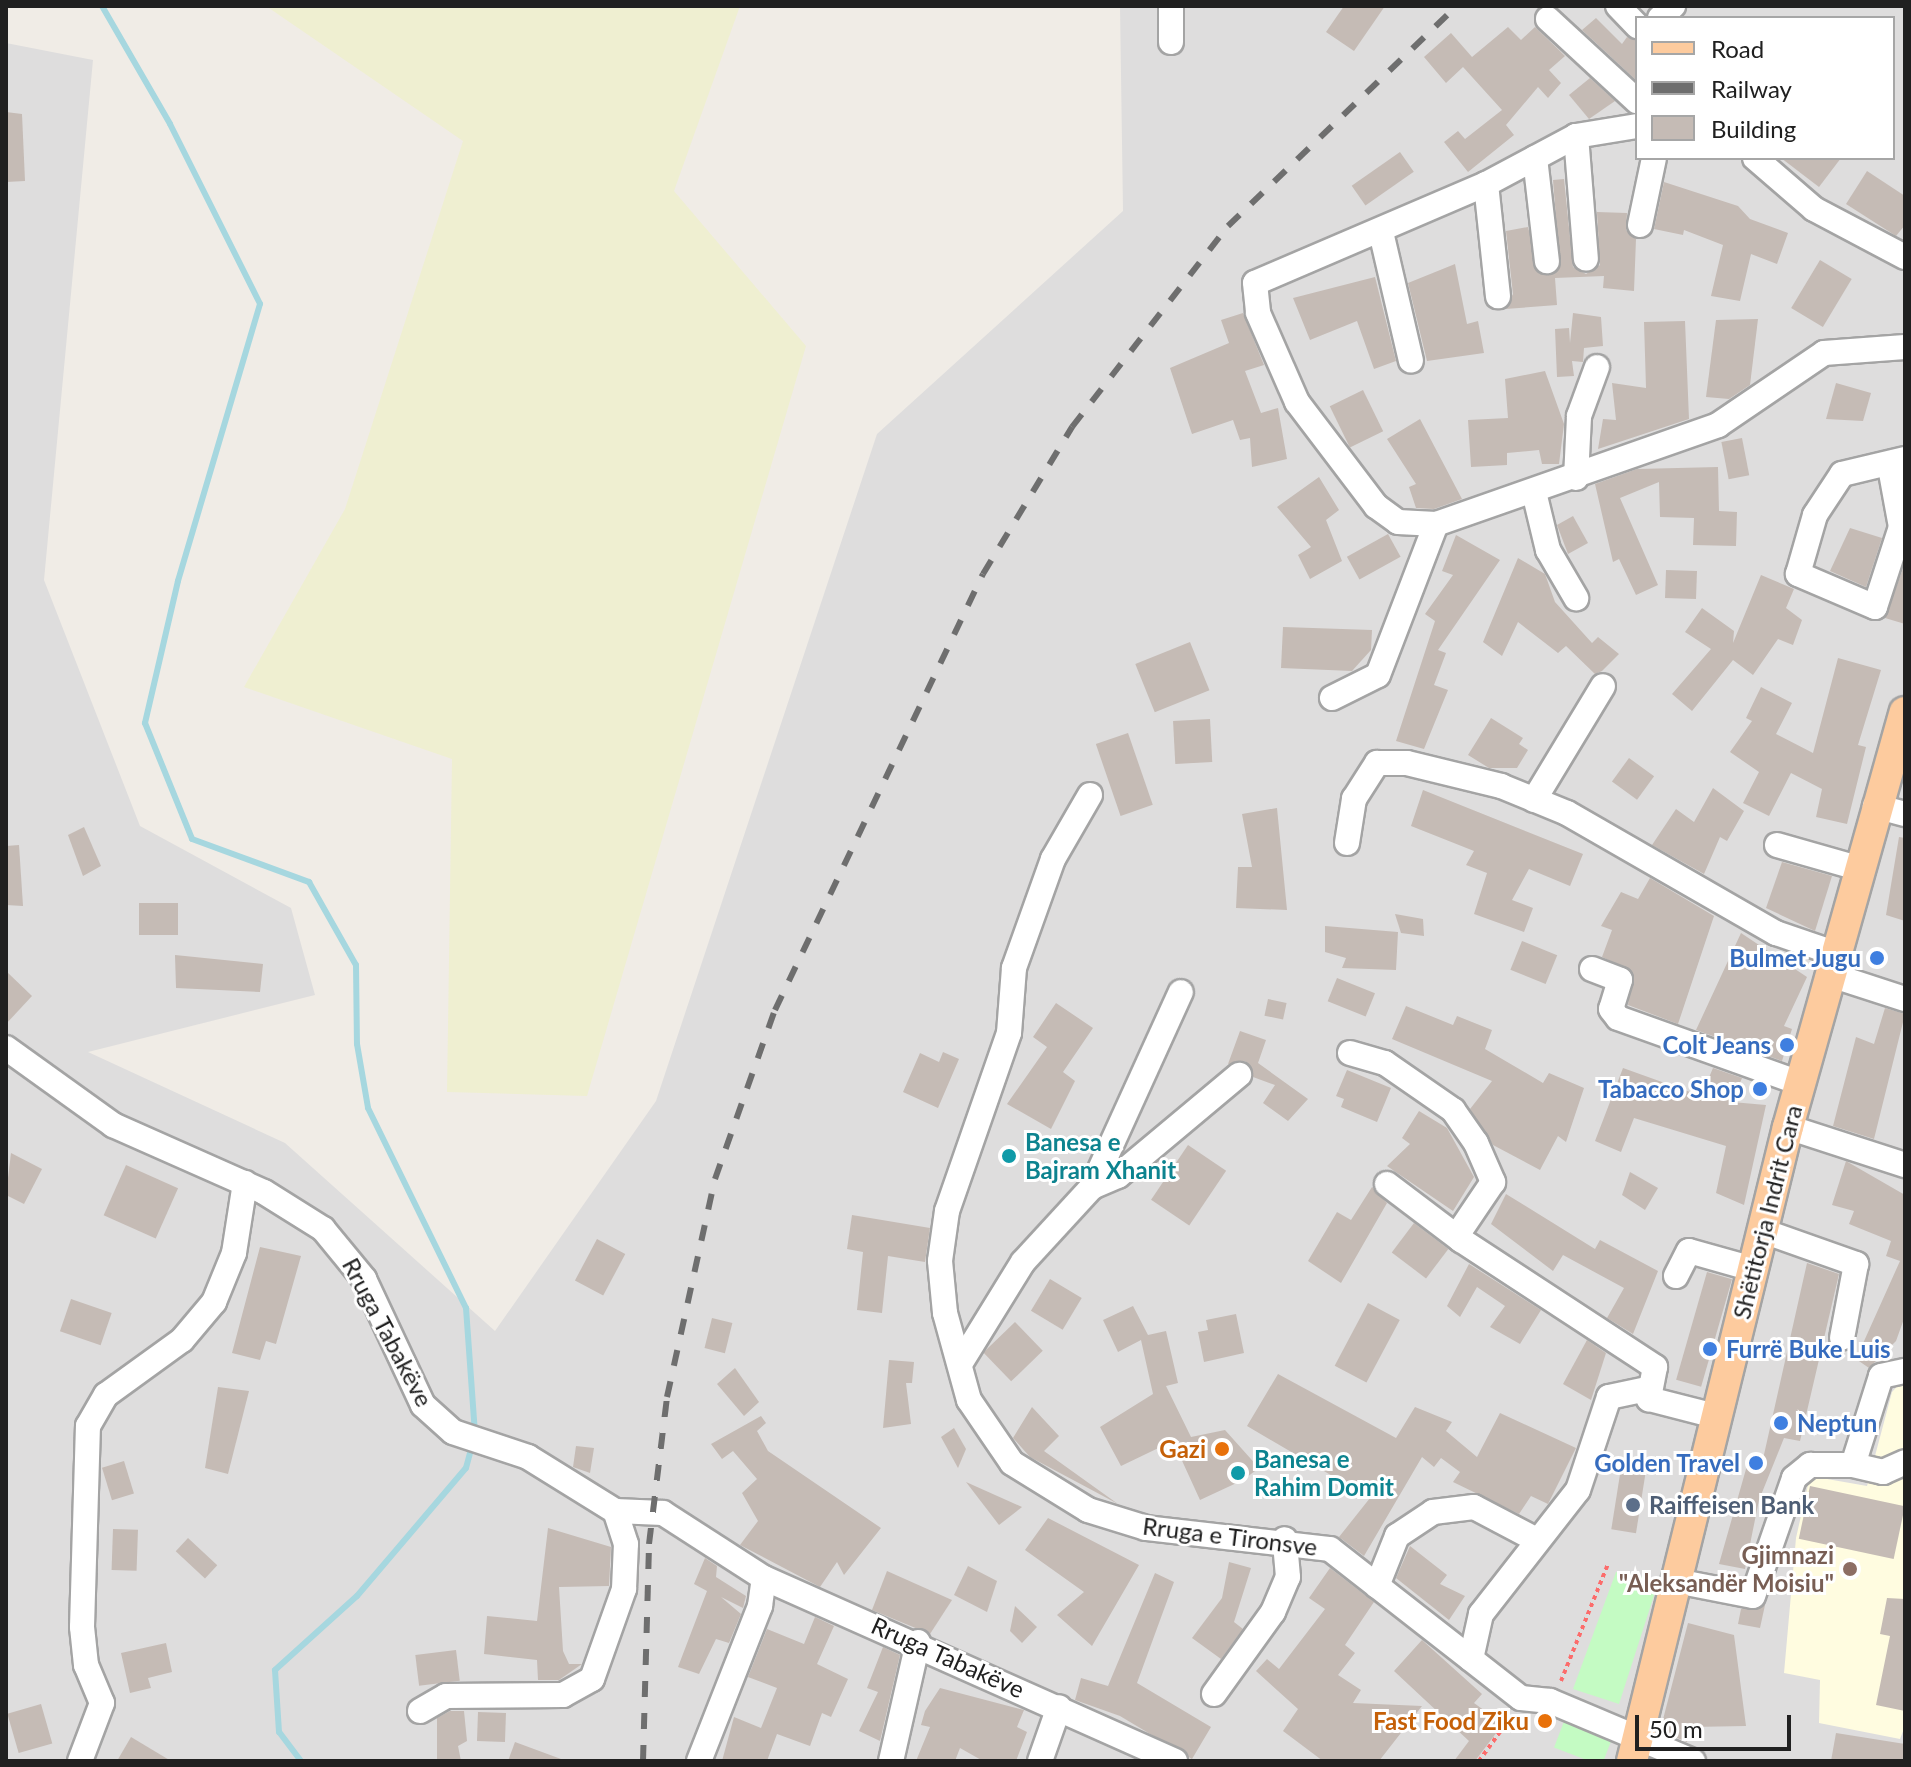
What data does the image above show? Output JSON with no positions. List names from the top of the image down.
{
  "streets": {
    "main road": ["Shëtitorja Indrit Cara"],
    "street": ["Rruga Tabakëve", "Rruga e Tironsve"]
  },
  "places": [
    "Bulmet Jugu",
    "Colt Jeans",
    "Tabacco Shop",
    "Banesa e Bajram Xhanit",
    "Furrë Buke Luis",
    "Neptun",
    "Gazi",
    "Golden Travel",
    "Banesa e Rahim Domit",
    "Raiffeisen Bank",
    "Gjimnazi \"Aleksandër Moisiu\"",
    "Fast Food Ziku"
  ],
  "legend": ["Road", "Railway", "Building"],
  "scale_bar": "50 m"
}
